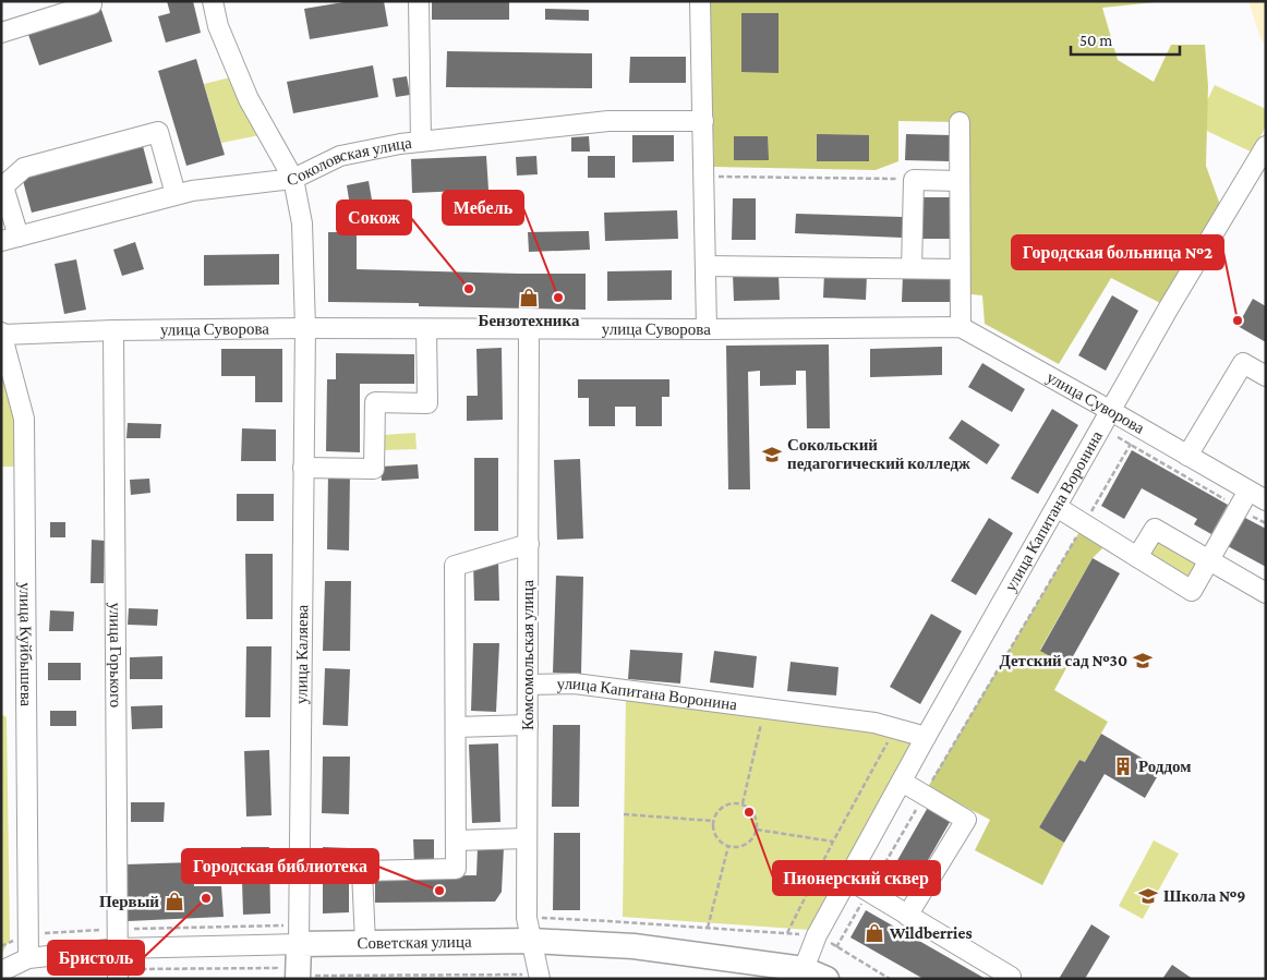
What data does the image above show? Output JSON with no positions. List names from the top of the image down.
{
  "streets": {
    "main road": ["улица Каляева", "Советская улица"],
    "street": [
      "Соколовская улица",
      "улица Суворова",
      "улица Капитана Воронина",
      "улица Куйбышева",
      "улица Горького",
      "Комсомольская улица"
    ]
  },
  "crossings": [
    ["Соколовская улица", "улица Каляева"],
    ["улица Суворова", "улица Капитана Воронина"],
    ["улица Суворова", "улица Куйбышева"],
    ["улица Суворова", "улица Каляева"],
    ["улица Суворова", "улица Горького"],
    ["улица Суворова", "Комсомольская улица"],
    ["улица Капитана Воронина", "Комсомольская улица"],
    ["улица Капитана Воронина", "Советская улица"],
    ["улица Куйбышева", "Советская улица"],
    ["улица Каляева", "Советская улица"],
    ["улица Горького", "Советская улица"],
    ["Комсомольская улица", "Советская улица"]
  ],
  "places": {
    "other": [
      "Сокож",
      "Мебель",
      "Городская больница №2",
      "Пионерский сквер",
      "Городская библиотека",
      "Бристоль"
    ],
    "shop": ["Бензотехника", "Первый", "Wildberries"],
    "school or university": ["Сокольский педагогический колледж", "Детский сад №30", "Школа №9"],
    "building": ["Роддом"]
  },
  "scale_bar": "50 m"
}
